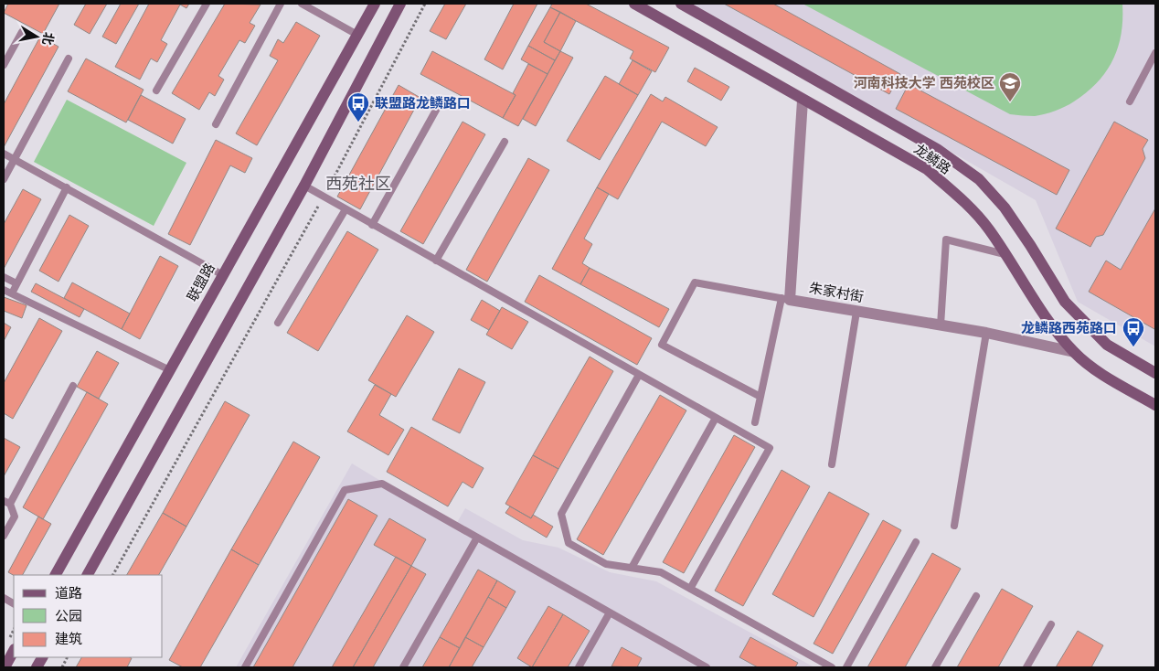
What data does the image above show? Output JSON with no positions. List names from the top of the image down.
{
  "streets": {
    "main road": ["龙鳞路", "联盟路"],
    "street": ["朱家村街"]
  },
  "crossings": [
    ["龙鳞路", "朱家村街"]
  ],
  "districts": ["西苑社区"],
  "places": {
    "school or university": ["河南科技大学 西苑校区"],
    "bus stop": ["联盟路龙鳞路口", "龙鳞路西苑路口"]
  },
  "legend": ["道路", "公园", "建筑"],
  "north": "right"
}
